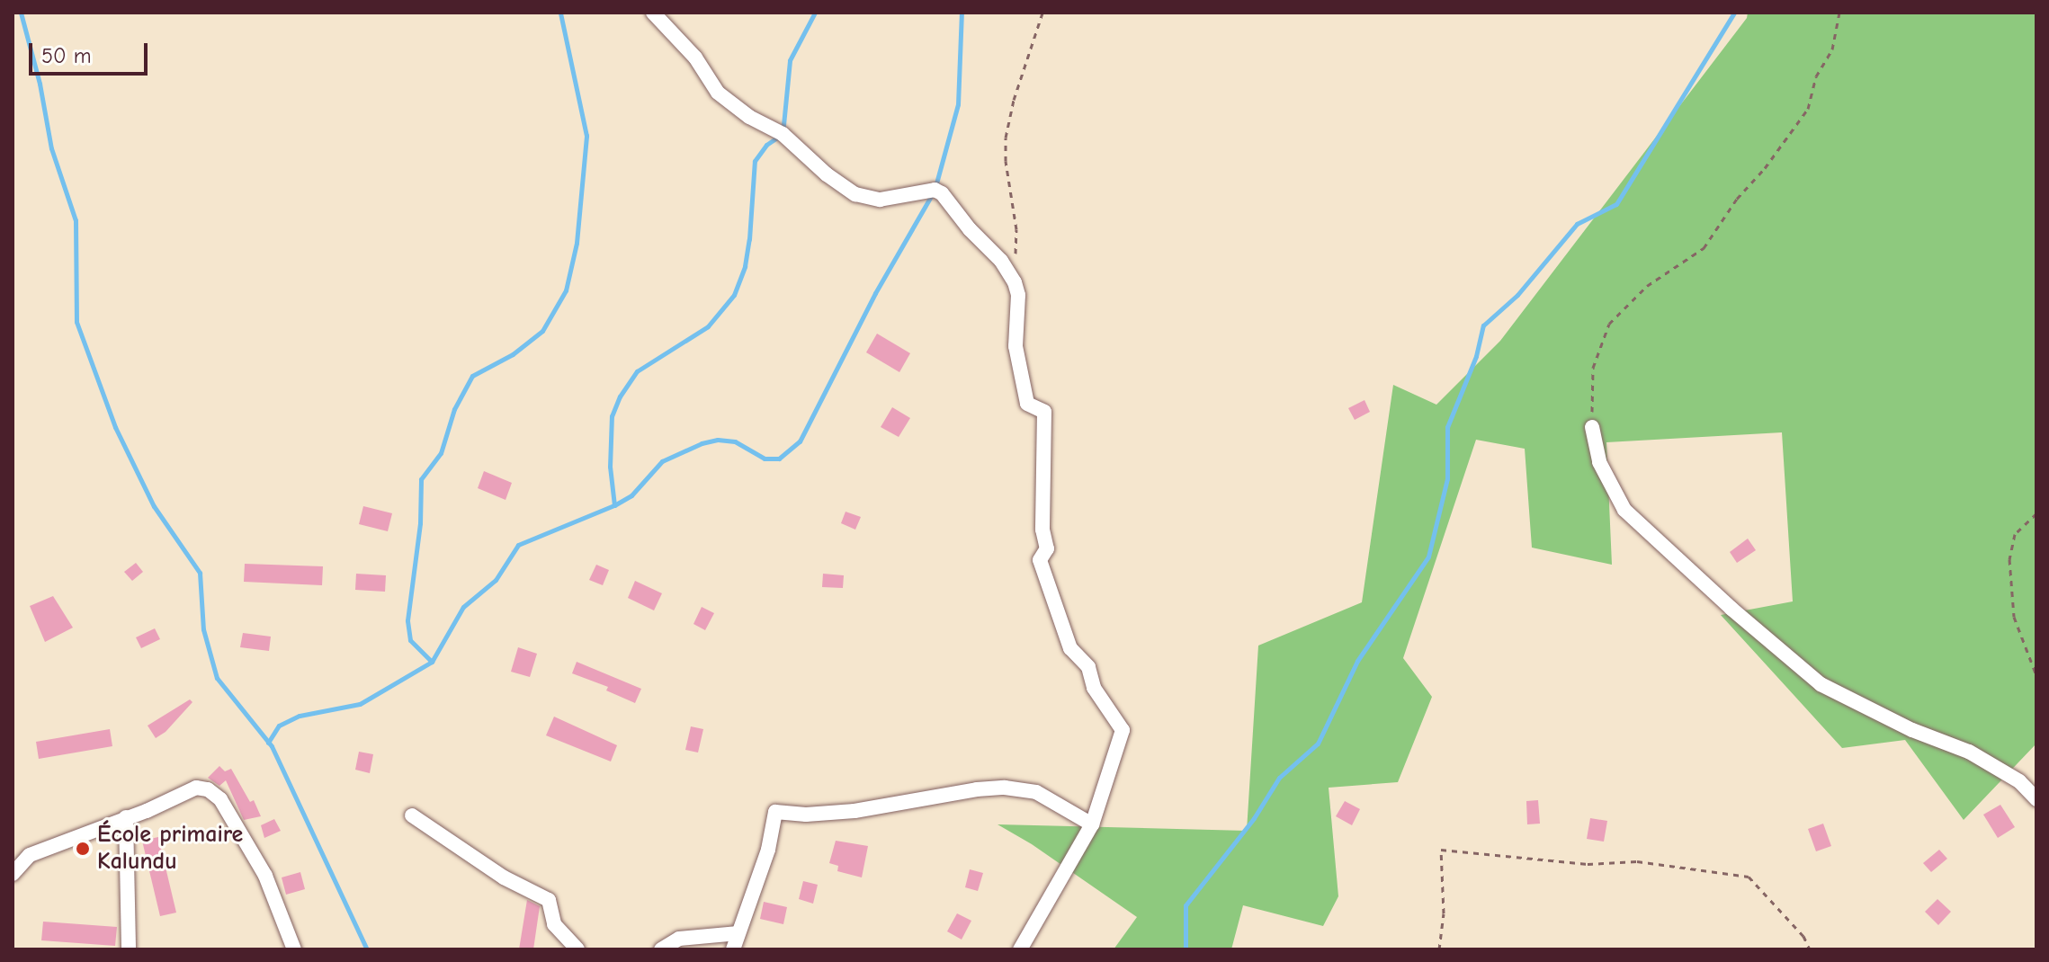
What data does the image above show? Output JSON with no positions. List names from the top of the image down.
{
  "places": ["École primaire Kalundu"],
  "scale_bar": "50 m"
}
